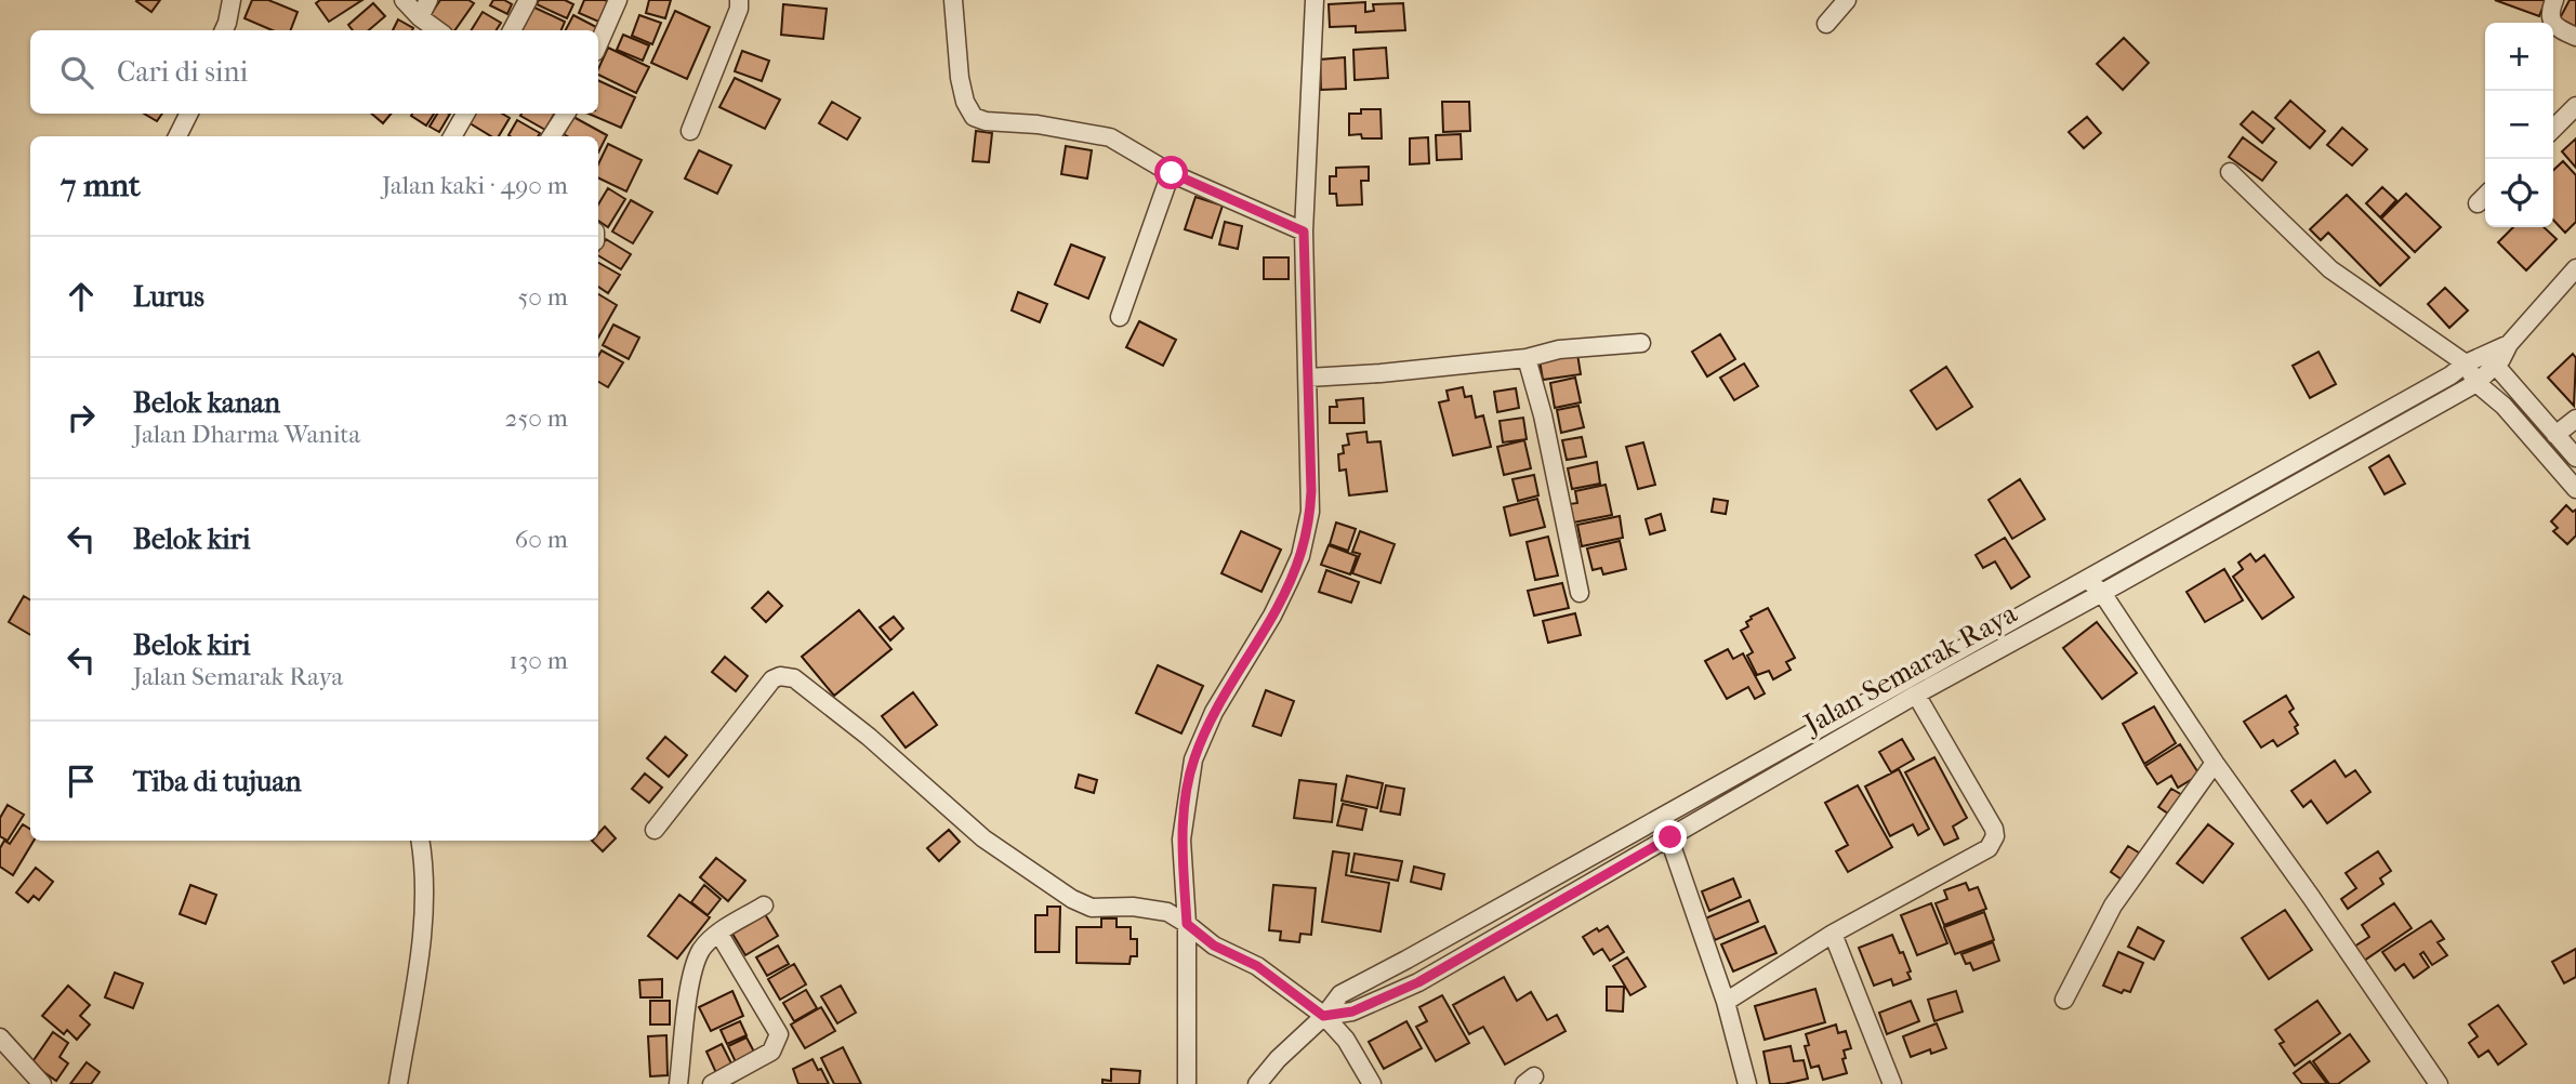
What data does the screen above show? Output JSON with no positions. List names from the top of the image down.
{
  "streets": {
    "street": ["Jalan Semarak Raya"]
  },
  "page": {
    "map_buttons": ["+", "−"],
    "search": "Cari di sini",
    "heading": ["7 mnt", "Jalan kaki · 490 m"],
    "list": [
      ["Lurus", "50 m"],
      ["Belok kanan", "Jalan Dharma Wanita", "250 m"],
      ["Belok kiri", "60 m"],
      ["Belok kiri", "Jalan Semarak Raya", "130 m"],
      "Tiba di tujuan"
    ]
  }
}
